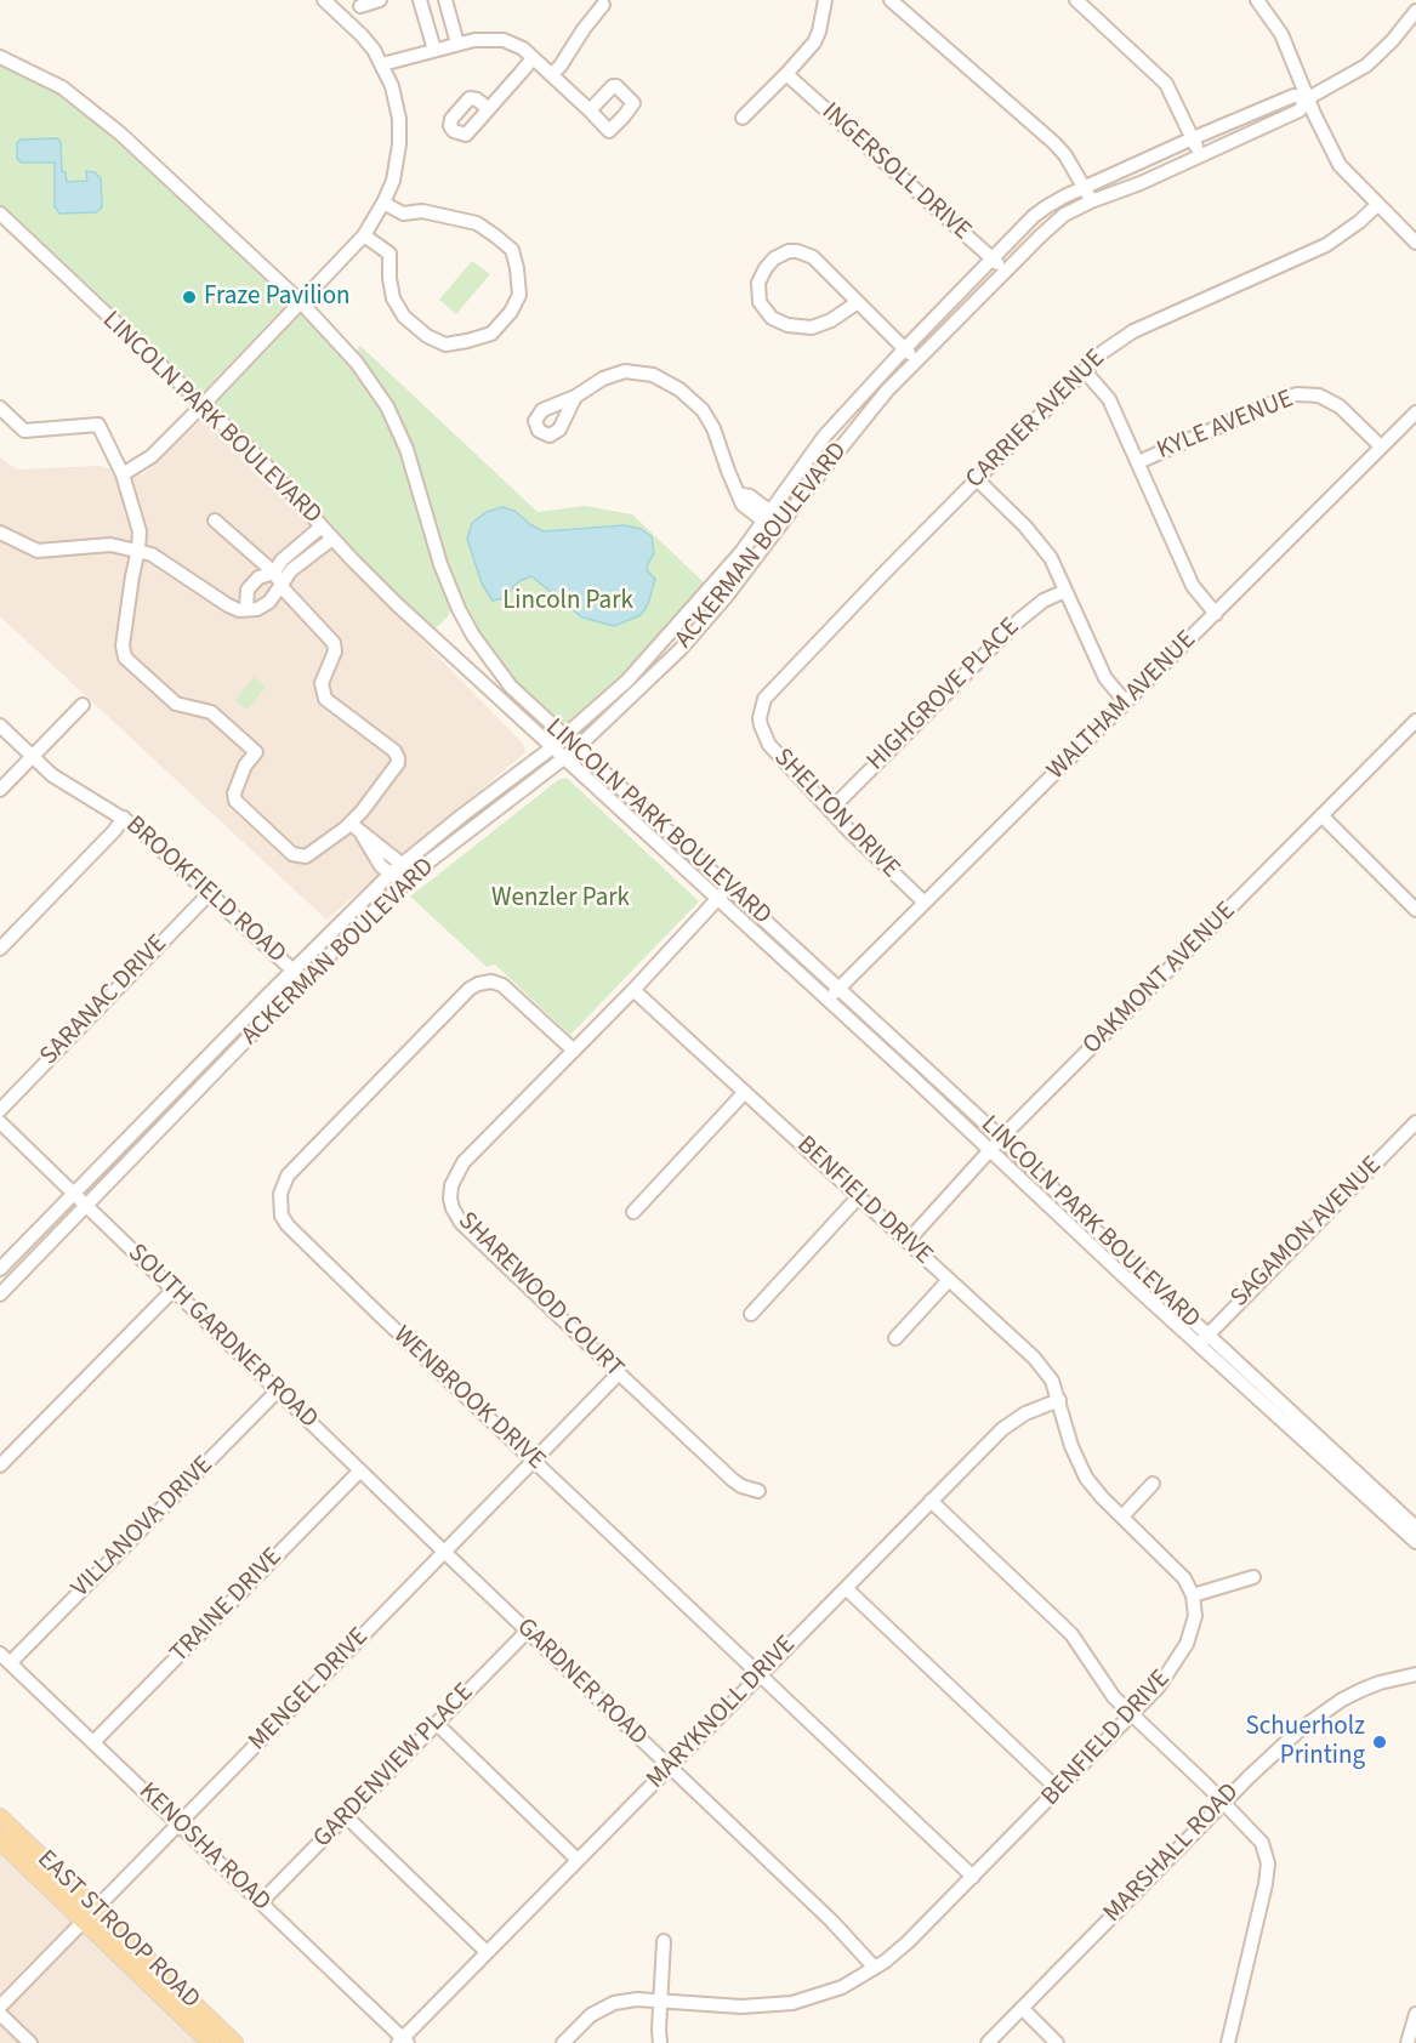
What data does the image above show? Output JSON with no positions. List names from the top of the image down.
{
  "streets": {
    "main road": ["EAST STROOP ROAD"],
    "street": [
      "INGERSOLL DRIVE",
      "LINCOLN PARK BOULEVARD",
      "CARRIER AVENUE",
      "KYLE AVENUE",
      "ACKERMAN BOULEVARD",
      "HIGHGROVE PLACE",
      "WALTHAM AVENUE",
      "SHELTON DRIVE",
      "BROOKFIELD ROAD",
      "OAKMONT AVENUE",
      "SARANAC DRIVE",
      "BENFIELD DRIVE",
      "SAGAMON AVENUE",
      "SHAREWOOD COURT",
      "SOUTH GARDNER ROAD",
      "WENBROOK DRIVE",
      "VILLANOVA DRIVE",
      "TRAINE DRIVE",
      "GARDNER ROAD",
      "MENGEL DRIVE",
      "MARYKNOLL DRIVE",
      "GARDENVIEW PLACE",
      "KENOSHA ROAD",
      "MARSHALL ROAD"
    ]
  },
  "crossings": [
    ["INGERSOLL DRIVE", "ACKERMAN BOULEVARD"],
    ["LINCOLN PARK BOULEVARD", "ACKERMAN BOULEVARD"],
    ["LINCOLN PARK BOULEVARD", "WALTHAM AVENUE"],
    ["LINCOLN PARK BOULEVARD", "OAKMONT AVENUE"],
    ["LINCOLN PARK BOULEVARD", "SAGAMON AVENUE"],
    ["LINCOLN PARK BOULEVARD", "SHAREWOOD COURT"],
    ["CARRIER AVENUE", "SHELTON DRIVE"],
    ["KYLE AVENUE", "WALTHAM AVENUE"],
    ["ACKERMAN BOULEVARD", "BROOKFIELD ROAD"],
    ["ACKERMAN BOULEVARD", "SOUTH GARDNER ROAD"],
    ["HIGHGROVE PLACE", "SHELTON DRIVE"],
    ["WALTHAM AVENUE", "SHELTON DRIVE"],
    ["BROOKFIELD ROAD", "SARANAC DRIVE"],
    ["OAKMONT AVENUE", "BENFIELD DRIVE"],
    ["BENFIELD DRIVE", "SHAREWOOD COURT"],
    ["BENFIELD DRIVE", "WENBROOK DRIVE"],
    ["BENFIELD DRIVE", "GARDNER ROAD"],
    ["BENFIELD DRIVE", "MARYKNOLL DRIVE"],
    ["SHAREWOOD COURT", "WENBROOK DRIVE"],
    ["SHAREWOOD COURT", "MENGEL DRIVE"],
    ["SOUTH GARDNER ROAD", "VILLANOVA DRIVE"],
    ["SOUTH GARDNER ROAD", "TRAINE DRIVE"],
    ["SOUTH GARDNER ROAD", "GARDNER ROAD"],
    ["SOUTH GARDNER ROAD", "MENGEL DRIVE"],
    ["WENBROOK DRIVE", "MENGEL DRIVE"],
    ["WENBROOK DRIVE", "MARYKNOLL DRIVE"],
    ["VILLANOVA DRIVE", "KENOSHA ROAD"],
    ["TRAINE DRIVE", "KENOSHA ROAD"],
    ["GARDNER ROAD", "MENGEL DRIVE"],
    ["GARDNER ROAD", "MARYKNOLL DRIVE"],
    ["GARDNER ROAD", "GARDENVIEW PLACE"],
    ["MENGEL DRIVE", "KENOSHA ROAD"],
    ["MENGEL DRIVE", "EAST STROOP ROAD"],
    ["MARYKNOLL DRIVE", "KENOSHA ROAD"],
    ["GARDENVIEW PLACE", "KENOSHA ROAD"]
  ],
  "parks": ["Lincoln Park", "Wenzler Park"],
  "places": ["Fraze Pavilion", "Schuerholz Printing"]
}
